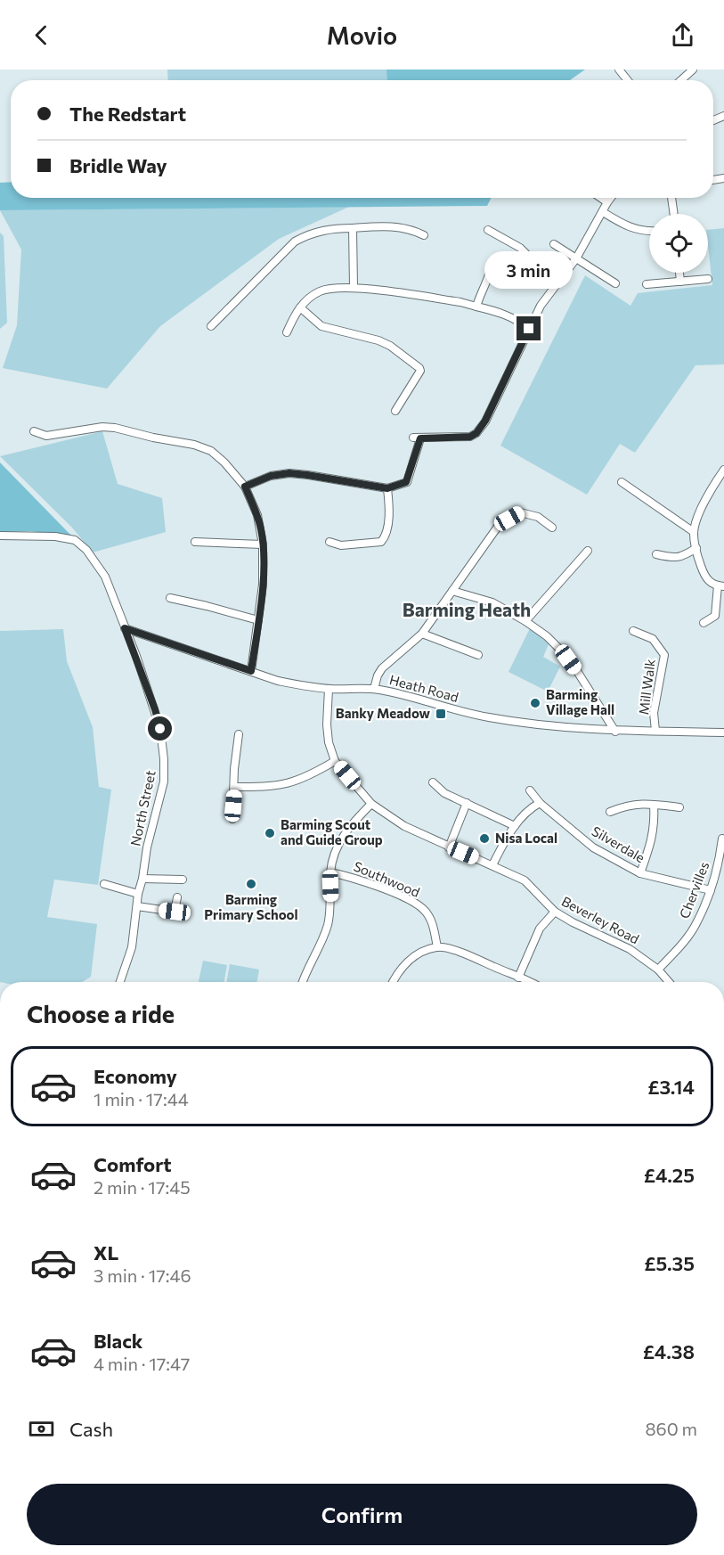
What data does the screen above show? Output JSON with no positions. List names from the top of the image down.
{
  "streets": {
    "street": [
      "Mill Walk",
      "Heath Road",
      "North Street",
      "Silverdale",
      "Southwood",
      "Chervilles",
      "Beverley Road"
    ]
  },
  "crossings": [
    ["Mill Walk", "Heath Road"],
    ["Heath Road", "North Street"],
    ["Heath Road", "Beverley Road"],
    ["Silverdale", "Chervilles"],
    ["Chervilles", "Beverley Road"]
  ],
  "districts": ["Barming Heath"],
  "places": {
    "other": [
      "Barming Village Hall",
      "Barming Scout and Guide Group",
      "Nisa Local",
      "Barming Primary School"
    ],
    "transit": ["Banky Meadow"]
  },
  "page": {
    "header": "Movio",
    "banner": ["The Redstart", "Bridle Way"],
    "bubble": "3 min",
    "heading": "Choose a ride",
    "list": [
      {
        "name": "Economy",
        "note": "1 min · 17:44",
        "value": "£3.14"
      },
      {
        "name": "Comfort",
        "note": "2 min · 17:45",
        "value": "£4.25"
      },
      {
        "name": "XL",
        "note": "3 min · 17:46",
        "value": "£5.35"
      },
      {
        "name": "Black",
        "note": "4 min · 17:47",
        "value": "£4.38"
      }
    ],
    "pay": ["Cash", "860 m"],
    "buttons": "Confirm"
  }
}
